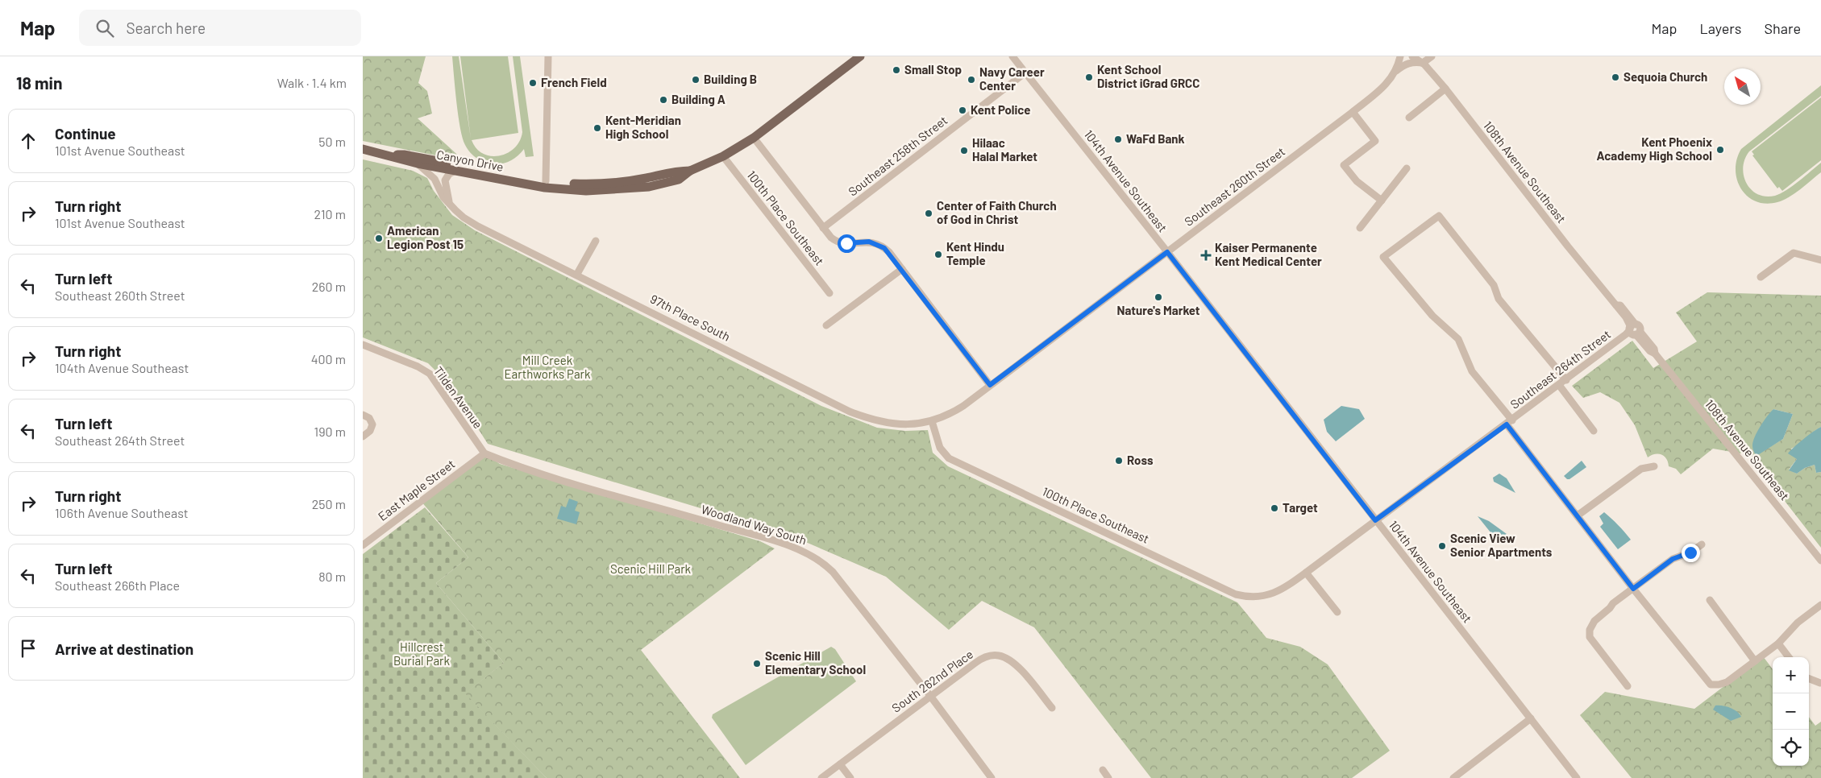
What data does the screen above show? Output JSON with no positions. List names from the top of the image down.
{
  "streets": {
    "main road": ["Canyon Drive"],
    "street": [
      "Southeast 258th Street",
      "108th Avenue Southeast",
      "104th Avenue Southeast",
      "Southeast 260th Street",
      "100th Place Southeast",
      "97th Place South",
      "Southeast 264th Street",
      "Tilden Avenue",
      "East Maple Street",
      "Woodland Way South",
      "South 262nd Place"
    ]
  },
  "crossings": [
    ["Southeast 258th Street", "104th Avenue Southeast"],
    ["Canyon Drive", "97th Place South"],
    ["108th Avenue Southeast", "Southeast 264th Street"],
    ["104th Avenue Southeast", "Southeast 260th Street"],
    ["104th Avenue Southeast", "Southeast 264th Street"],
    ["Southeast 260th Street", "100th Place Southeast"],
    ["Southeast 260th Street", "97th Place South"],
    ["100th Place Southeast", "97th Place South"],
    ["100th Place Southeast", "Southeast 264th Street"],
    ["Tilden Avenue", "East Maple Street"],
    ["Tilden Avenue", "Woodland Way South"],
    ["East Maple Street", "Woodland Way South"],
    ["Woodland Way South", "South 262nd Place"]
  ],
  "parks": ["Mill Creek Earthworks Park", "Scenic Hill Park", "Hillcrest Burial Park"],
  "places": {
    "other": [
      "Small Stop",
      "Kent School District iGrad GRCC",
      "Sequoia Church",
      "Building B",
      "Navy Career Center",
      "French Field",
      "Building A",
      "Kent Police",
      "Kent-Meridian High School",
      "WaFd Bank",
      "Kent Phoenix Academy High School",
      "Hilaac Halal Market",
      "Center of Faith Church of God in Christ",
      "American Legion Post 15",
      "Kent Hindu Temple",
      "Nature's Market",
      "Ross",
      "Target",
      "Scenic View Senior Apartments",
      "Scenic Hill Elementary School"
    ],
    "health": ["Kaiser Permanente Kent Medical Center"]
  },
  "north": "top left",
  "page": {
    "header": "Map",
    "search": "Search here",
    "nav": ["Map", "Layers", "Share"],
    "heading": ["18 min", "Walk · 1.4 km"],
    "list": [
      ["Continue", "101st Avenue Southeast", "50 m"],
      ["Turn right", "101st Avenue Southeast", "210 m"],
      ["Turn left", "Southeast 260th Street", "260 m"],
      ["Turn right", "104th Avenue Southeast", "400 m"],
      ["Turn left", "Southeast 264th Street", "190 m"],
      ["Turn right", "106th Avenue Southeast", "250 m"],
      ["Turn left", "Southeast 266th Place", "80 m"],
      "Arrive at destination"
    ],
    "map_buttons": ["+", "−"]
  }
}
